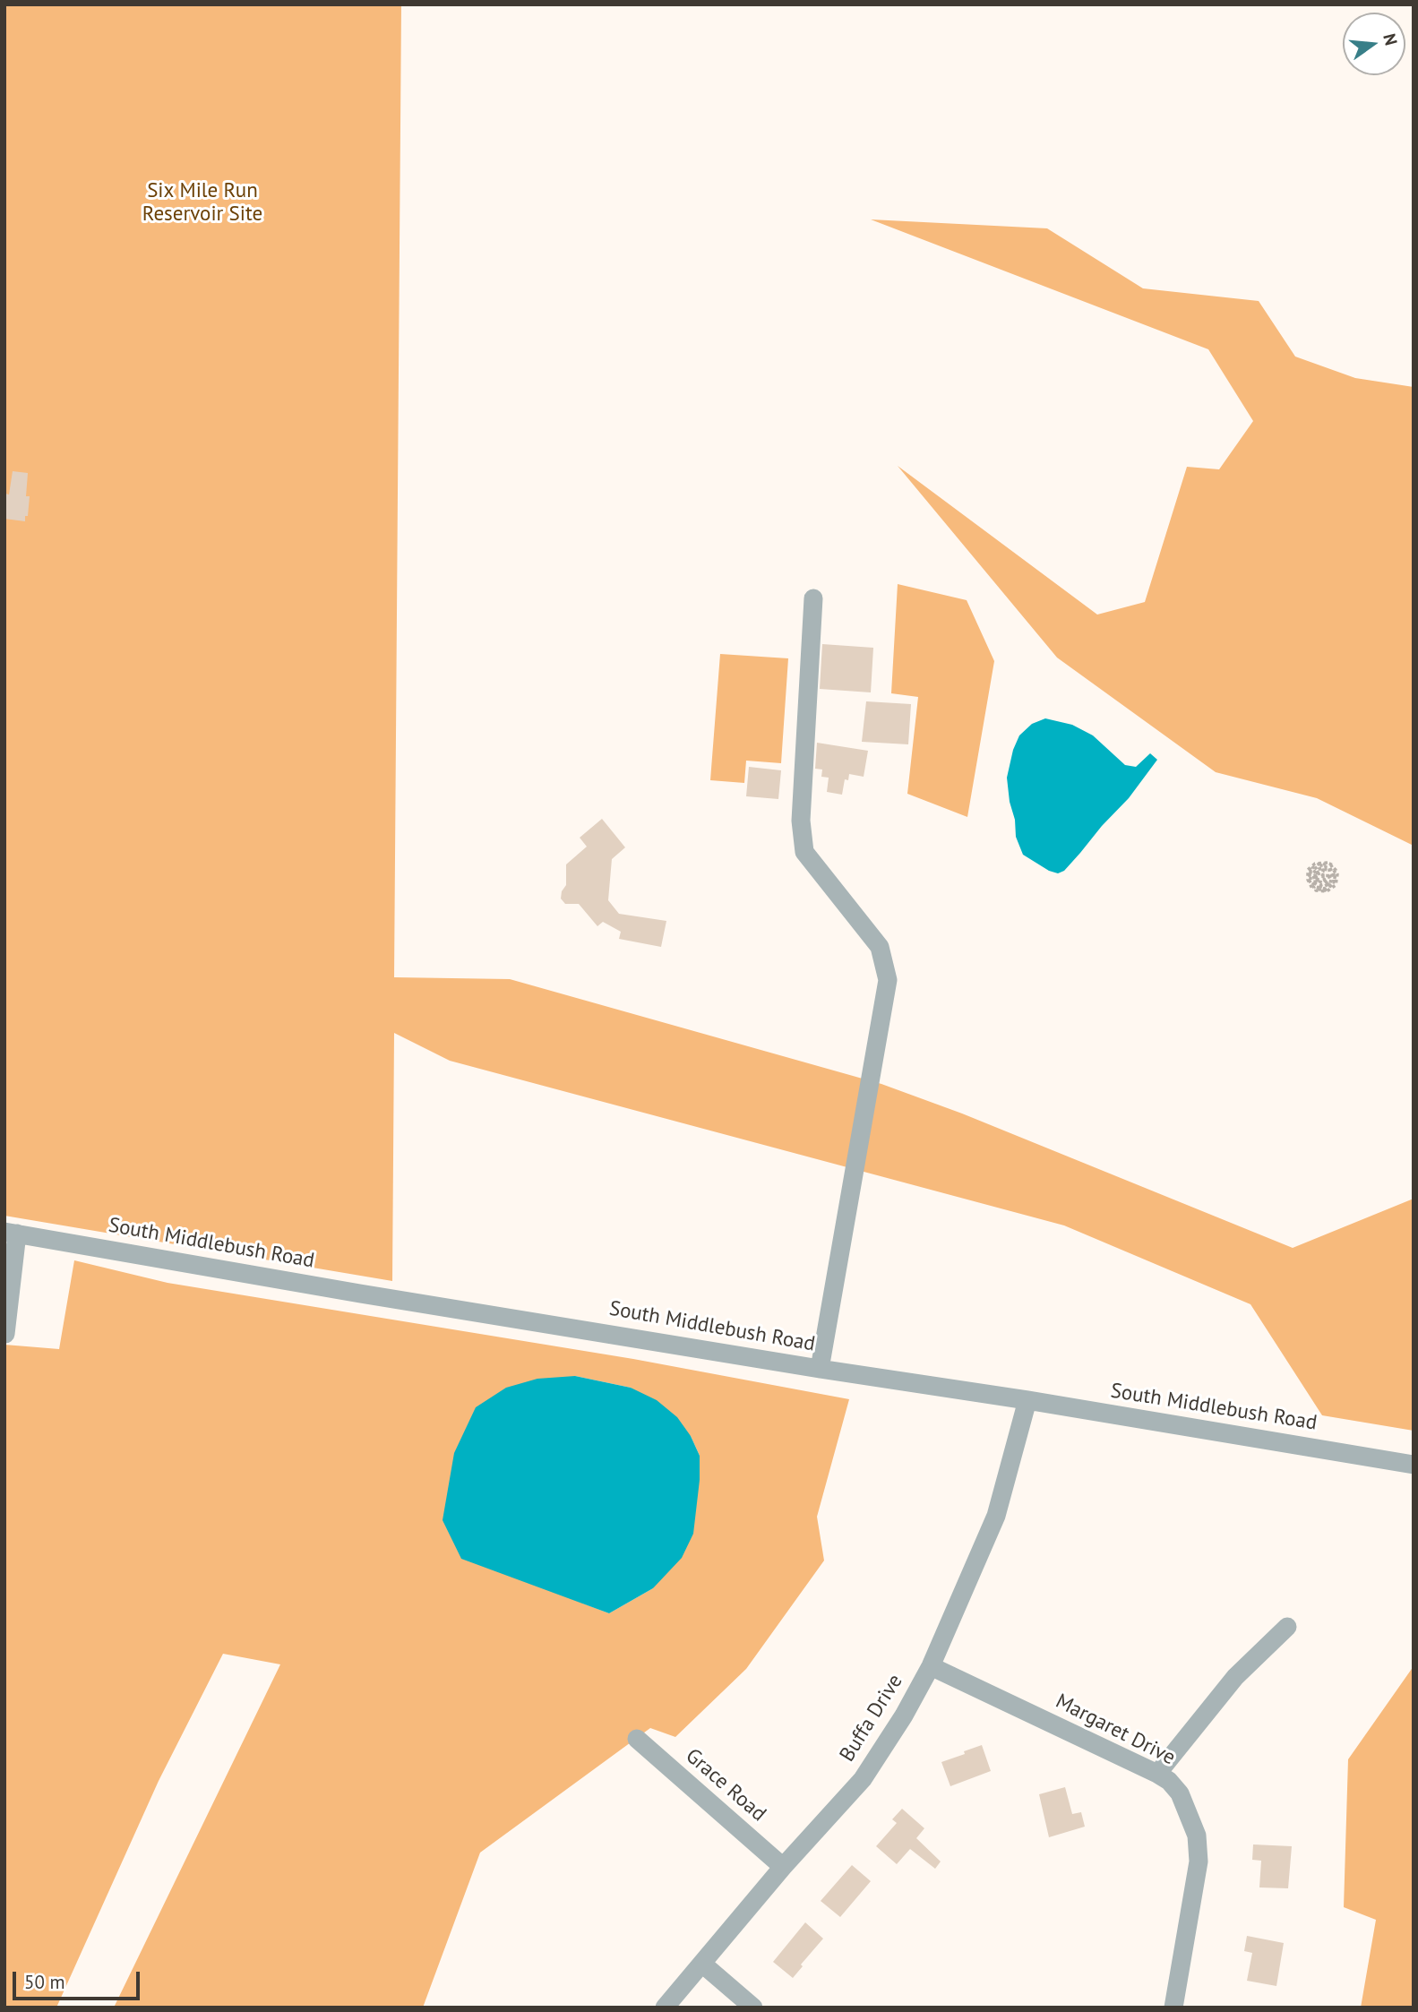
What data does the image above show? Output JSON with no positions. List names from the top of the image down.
{
  "streets": {
    "street": [
      "South Middlebush Road",
      "Buffa Drive",
      "Margaret Drive",
      "Grace Road"
    ]
  },
  "crossings": [
    ["South Middlebush Road", "Buffa Drive"],
    ["Buffa Drive", "Margaret Drive"],
    ["Buffa Drive", "Grace Road"]
  ],
  "parks": ["Six Mile Run Reservoir Site"],
  "scale_bar": "50 m",
  "north": "right"
}
